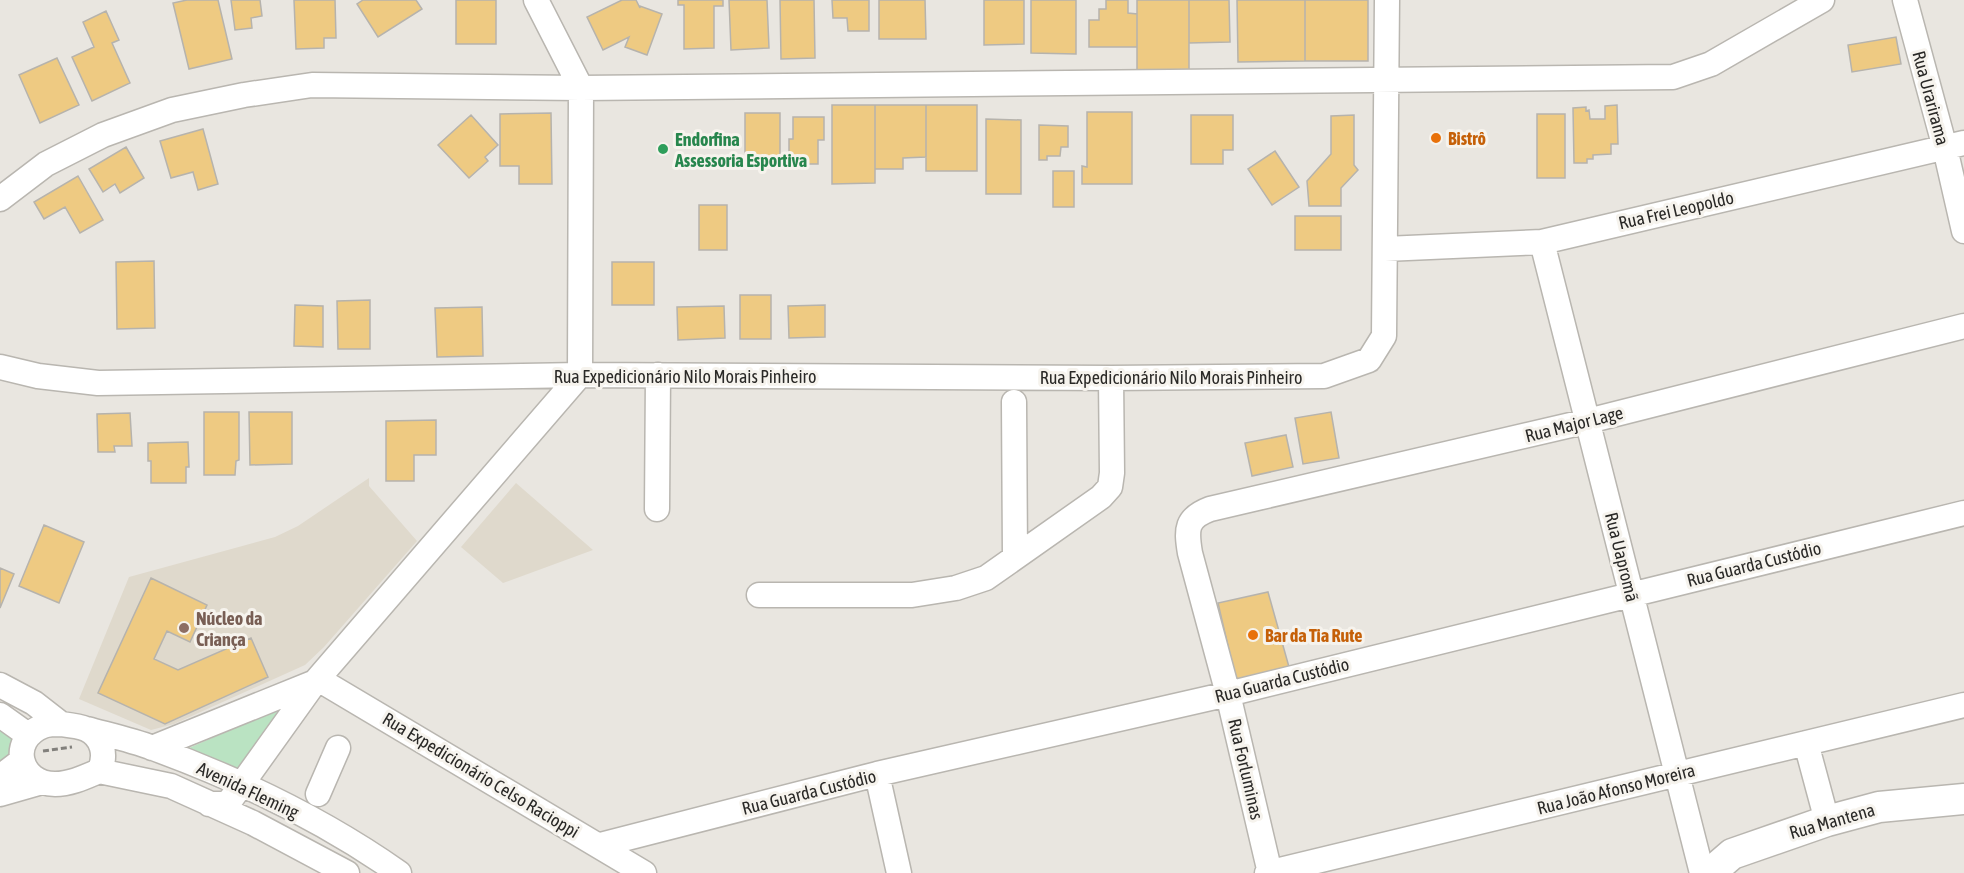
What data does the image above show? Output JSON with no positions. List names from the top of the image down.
{
  "streets": {
    "main road": ["Rua Mantena"],
    "street": [
      "Rua Urarirama",
      "Rua Frei Leopoldo",
      "Rua Expedicionário Nilo Morais Pinheiro",
      "Rua Major Lage",
      "Rua Uapromã",
      "Rua Guarda Custódio",
      "Rua Forluminas",
      "Rua Expedicionário Celso Racioppi",
      "Rua João Afonso Moreira",
      "Avenida Fleming"
    ]
  },
  "crossings": [
    ["Rua Urarirama", "Rua Frei Leopoldo"],
    ["Rua Frei Leopoldo", "Rua Expedicionário Nilo Morais Pinheiro"],
    ["Rua Frei Leopoldo", "Rua Uapromã"],
    ["Rua Major Lage", "Rua Uapromã"],
    ["Rua Major Lage", "Rua Forluminas"],
    ["Rua Uapromã", "Rua Guarda Custódio"],
    ["Rua Uapromã", "Rua João Afonso Moreira"],
    ["Rua Guarda Custódio", "Rua Forluminas"],
    ["Rua Guarda Custódio", "Rua Expedicionário Celso Racioppi"],
    ["Rua Forluminas", "Rua João Afonso Moreira"]
  ],
  "places": [
    "Bistrô",
    "Endorfina Assessoria Esportiva",
    "Núcleo da Criança",
    "Bar da Tia Rute"
  ]
}
